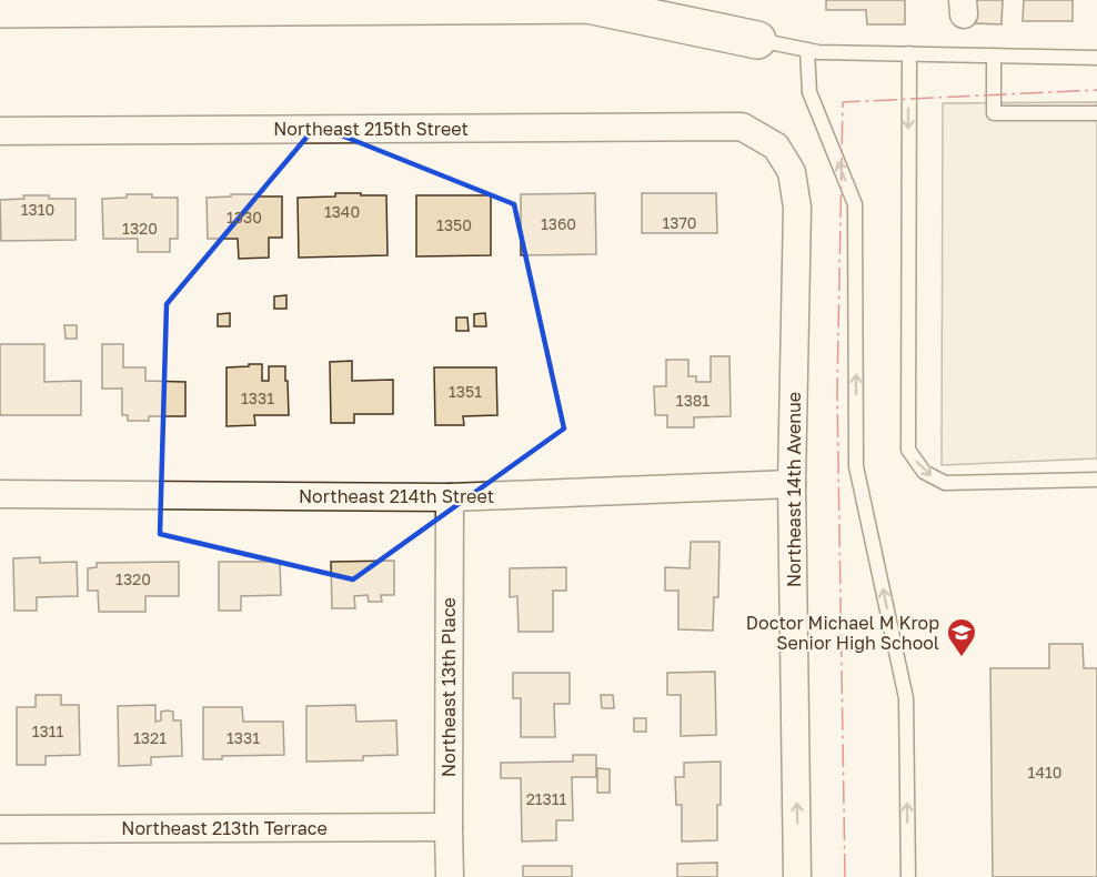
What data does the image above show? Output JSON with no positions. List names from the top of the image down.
{
  "streets": {
    "street": [
      "Northeast 215th Street",
      "Northeast 14th Avenue",
      "Northeast 214th Street",
      "Northeast 13th Place",
      "Northeast 213th Terrace"
    ]
  },
  "crossings": [
    ["Northeast 215th Street", "Northeast 14th Avenue"],
    ["Northeast 14th Avenue", "Northeast 214th Street"],
    ["Northeast 214th Street", "Northeast 13th Place"],
    ["Northeast 13th Place", "Northeast 213th Terrace"]
  ],
  "one_way": ["Northeast 14th Avenue"],
  "places": {
    "school or university": ["Doctor Michael M Krop Senior High School"]
  },
  "house_numbers": [
    "1310",
    "1340",
    "1330",
    "1370",
    "1360",
    "1350",
    "1320",
    "1351",
    "1331",
    "1381",
    "1320",
    "1311",
    "1321",
    "1331",
    "1410",
    "21311"
  ]
}
